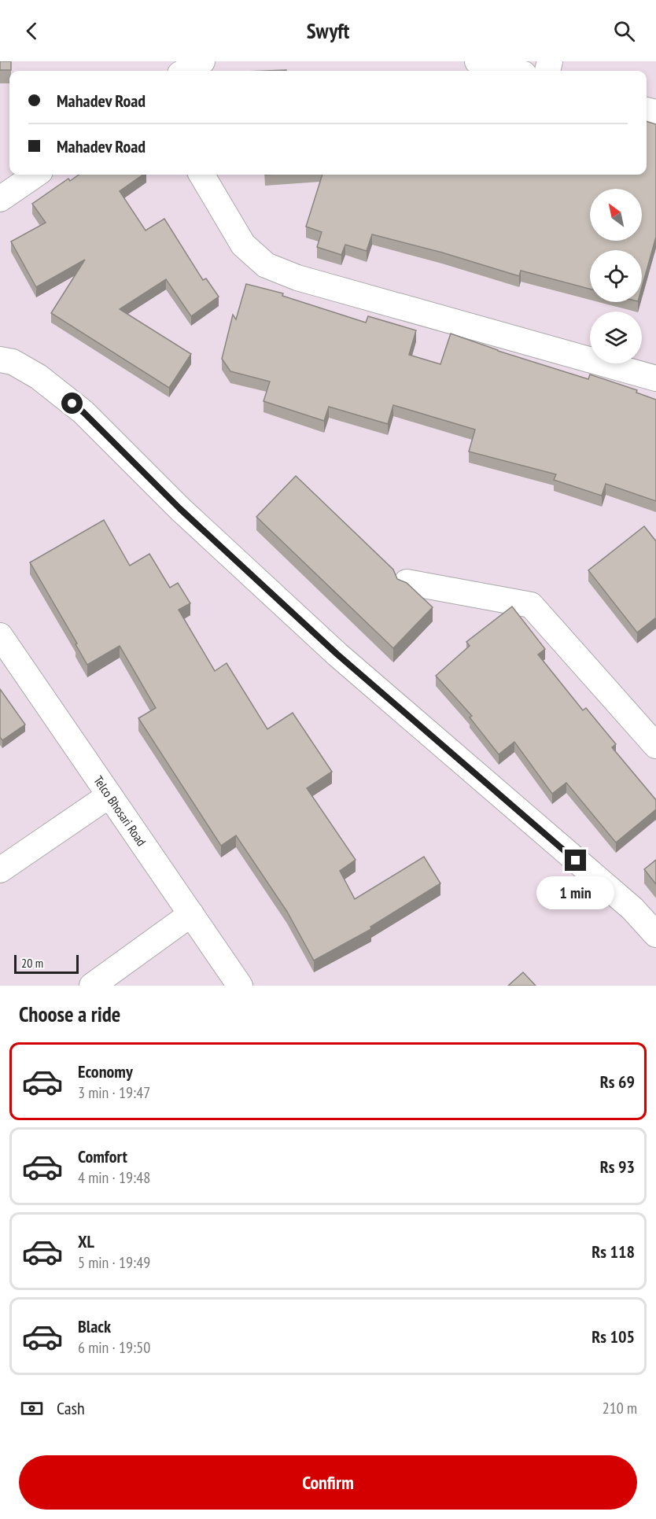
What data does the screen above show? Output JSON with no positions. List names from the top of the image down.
{
  "streets": {
    "lane": ["Telco Bhosari Road"]
  },
  "scale_bar": "20 m",
  "north": "top left",
  "page": {
    "header": "Swyft",
    "banner": ["Mahadev Road", "Mahadev Road"],
    "bubble": "1 min",
    "scale": "20 m",
    "heading": "Choose a ride",
    "list": [
      {
        "name": "Economy",
        "note": "3 min · 19:47",
        "value": "Rs 69"
      },
      {
        "name": "Comfort",
        "note": "4 min · 19:48",
        "value": "Rs 93"
      },
      {
        "name": "XL",
        "note": "5 min · 19:49",
        "value": "Rs 118"
      },
      {
        "name": "Black",
        "note": "6 min · 19:50",
        "value": "Rs 105"
      }
    ],
    "pay": ["Cash", "210 m"],
    "buttons": "Confirm"
  }
}
